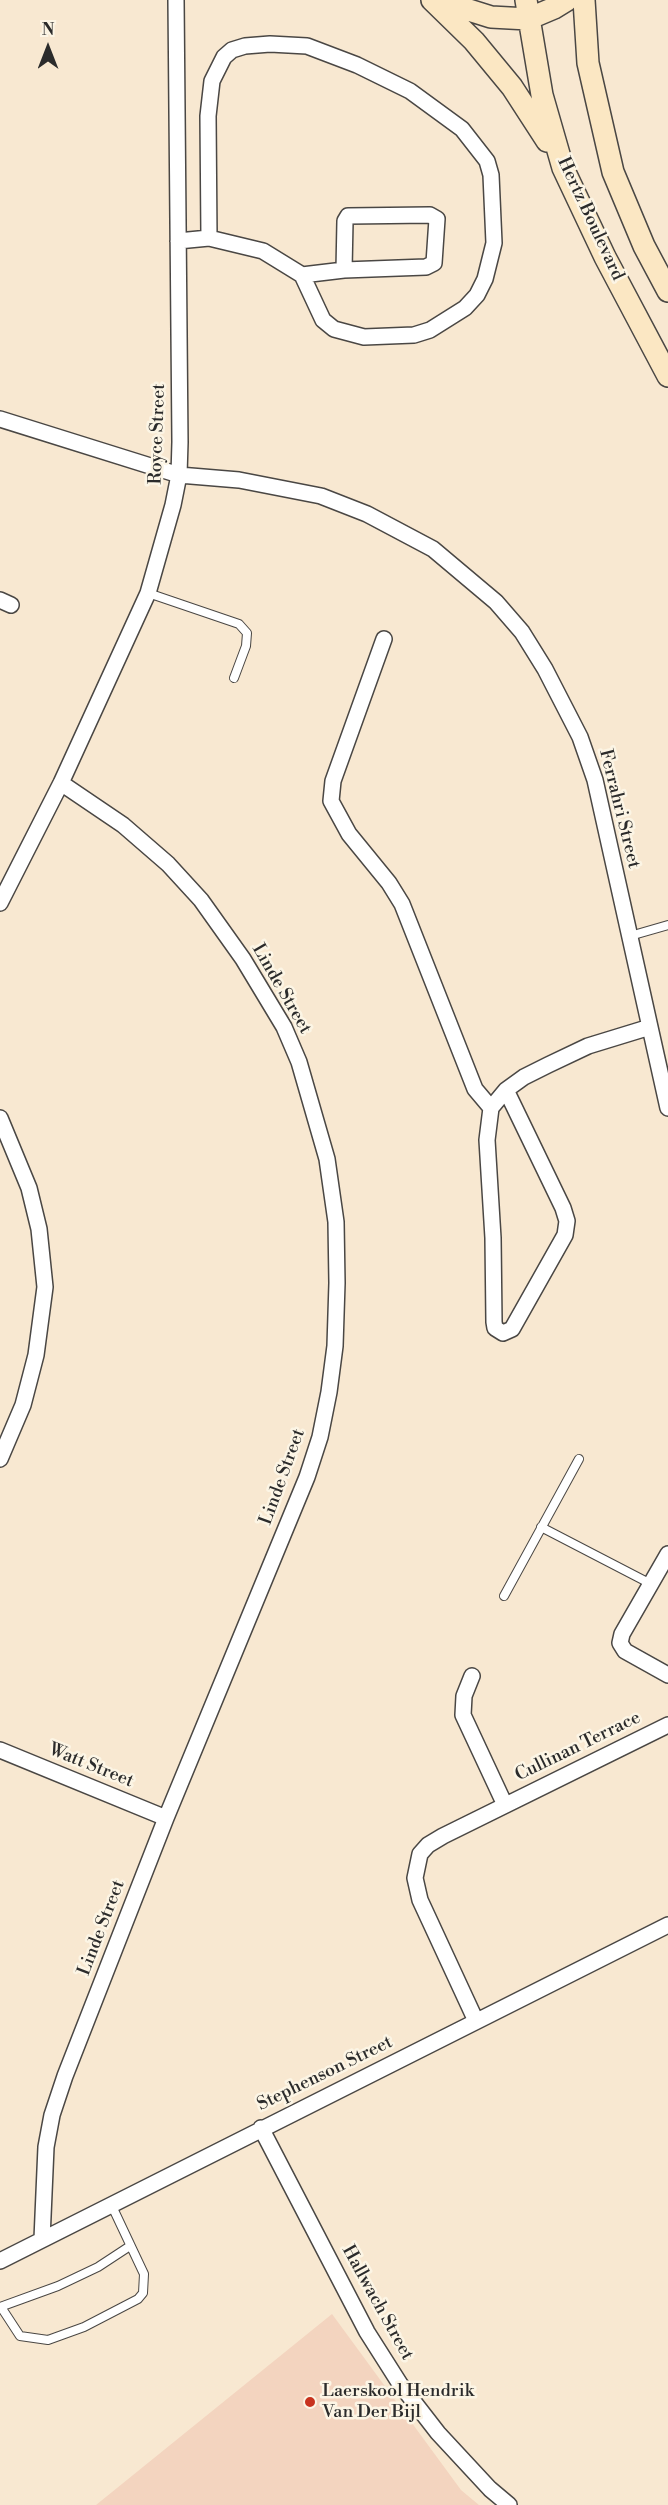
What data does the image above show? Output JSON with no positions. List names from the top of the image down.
{
  "streets": {
    "street": [
      "Hertz Boulevard",
      "Royce Street",
      "Ferrahri Street",
      "Linde Street",
      "Cullinan Terrace",
      "Watt Street",
      "Stephenson Street",
      "Hallwach Street"
    ]
  },
  "crossings": [
    ["Royce Street", "Ferrahri Street"],
    ["Royce Street", "Linde Street"],
    ["Linde Street", "Watt Street"],
    ["Linde Street", "Stephenson Street"],
    ["Cullinan Terrace", "Stephenson Street"],
    ["Stephenson Street", "Hallwach Street"]
  ],
  "places": ["Laerskool Hendrik Van Der Bijl"],
  "north": "top"
}
